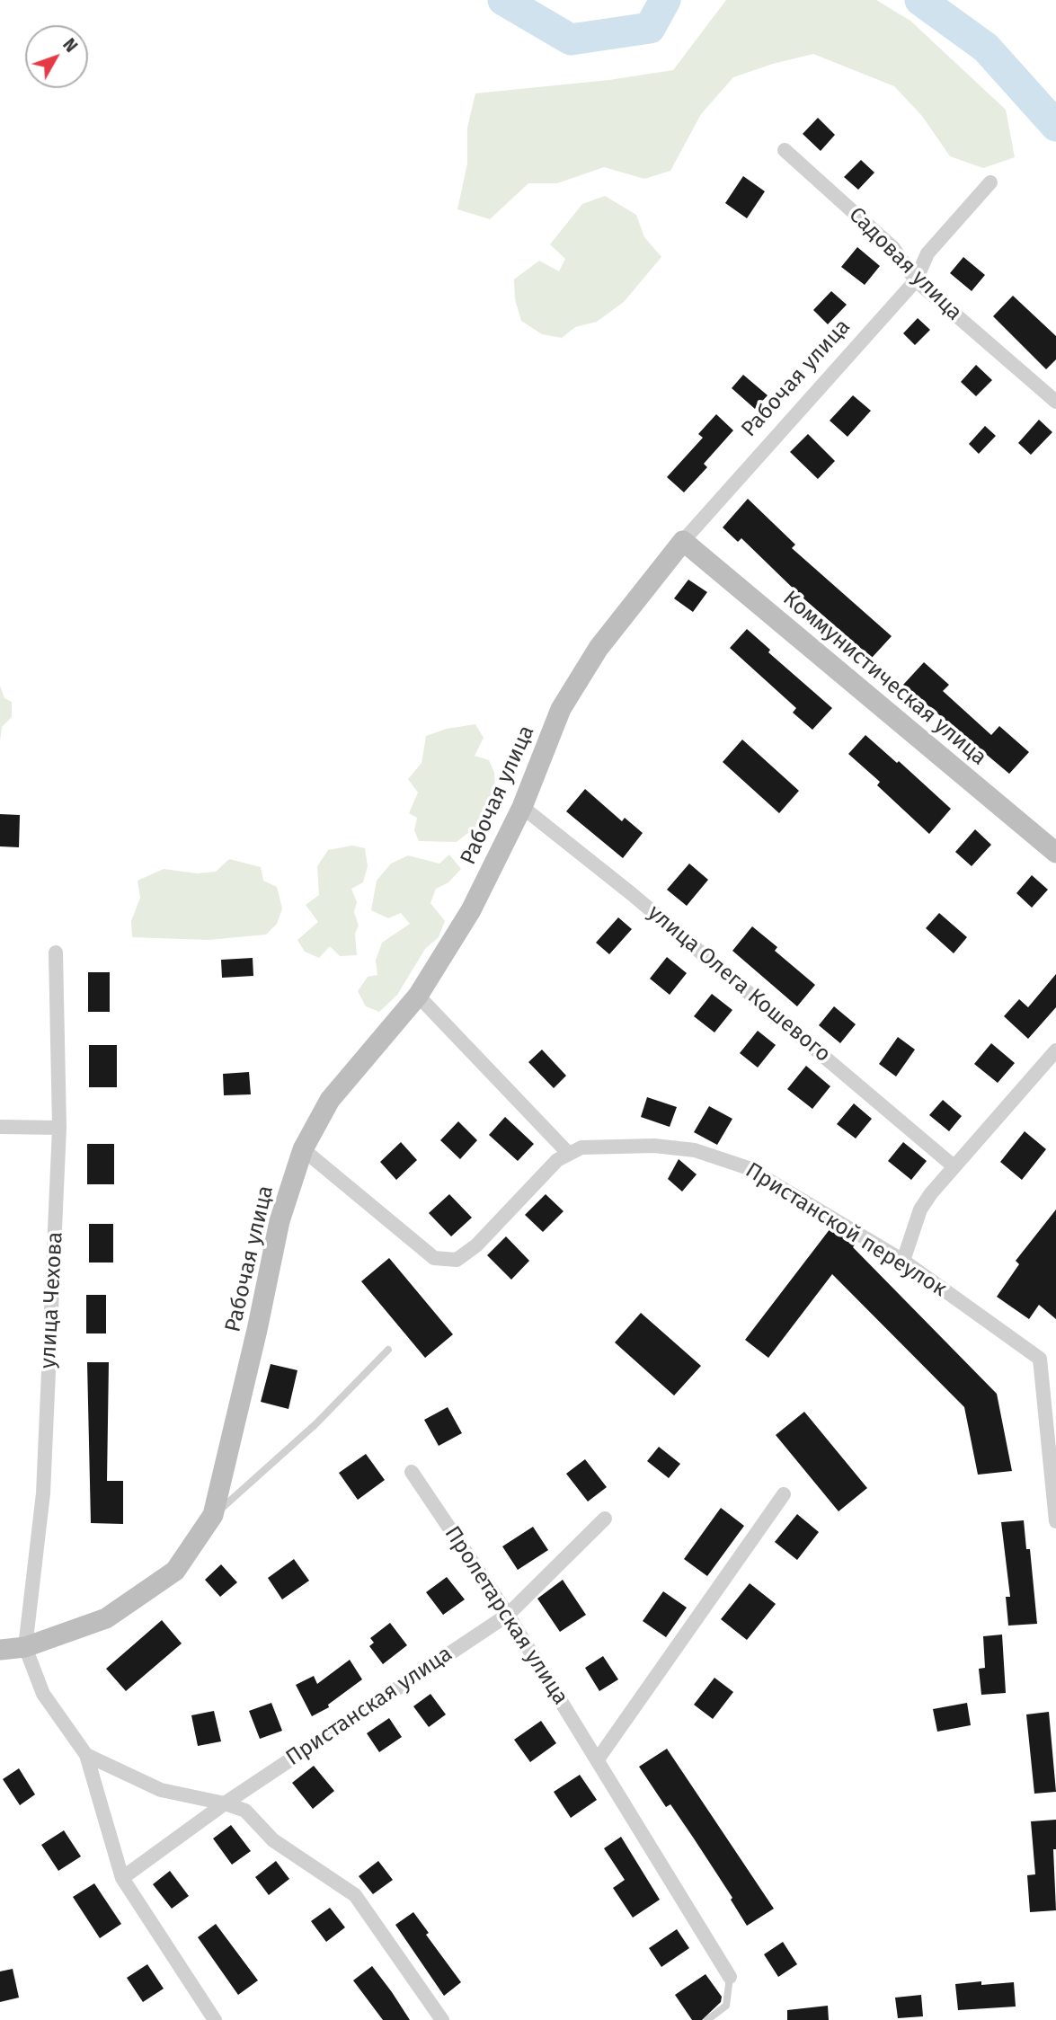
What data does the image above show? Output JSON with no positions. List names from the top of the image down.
{
  "streets": {
    "street": [
      "Садовая улица",
      "Рабочая улица",
      "Коммунистическая улица",
      "улица Олега Кошевого",
      "Пристанской переулок",
      "улица Чехова",
      "Пролетарская улица",
      "Пристанская улица"
    ]
  },
  "crossings": [
    ["Садовая улица", "Рабочая улица"],
    ["Рабочая улица", "Коммунистическая улица"],
    ["Рабочая улица", "улица Олега Кошевого"],
    ["Пролетарская улица", "Пристанская улица"]
  ],
  "north": "top right"
}
